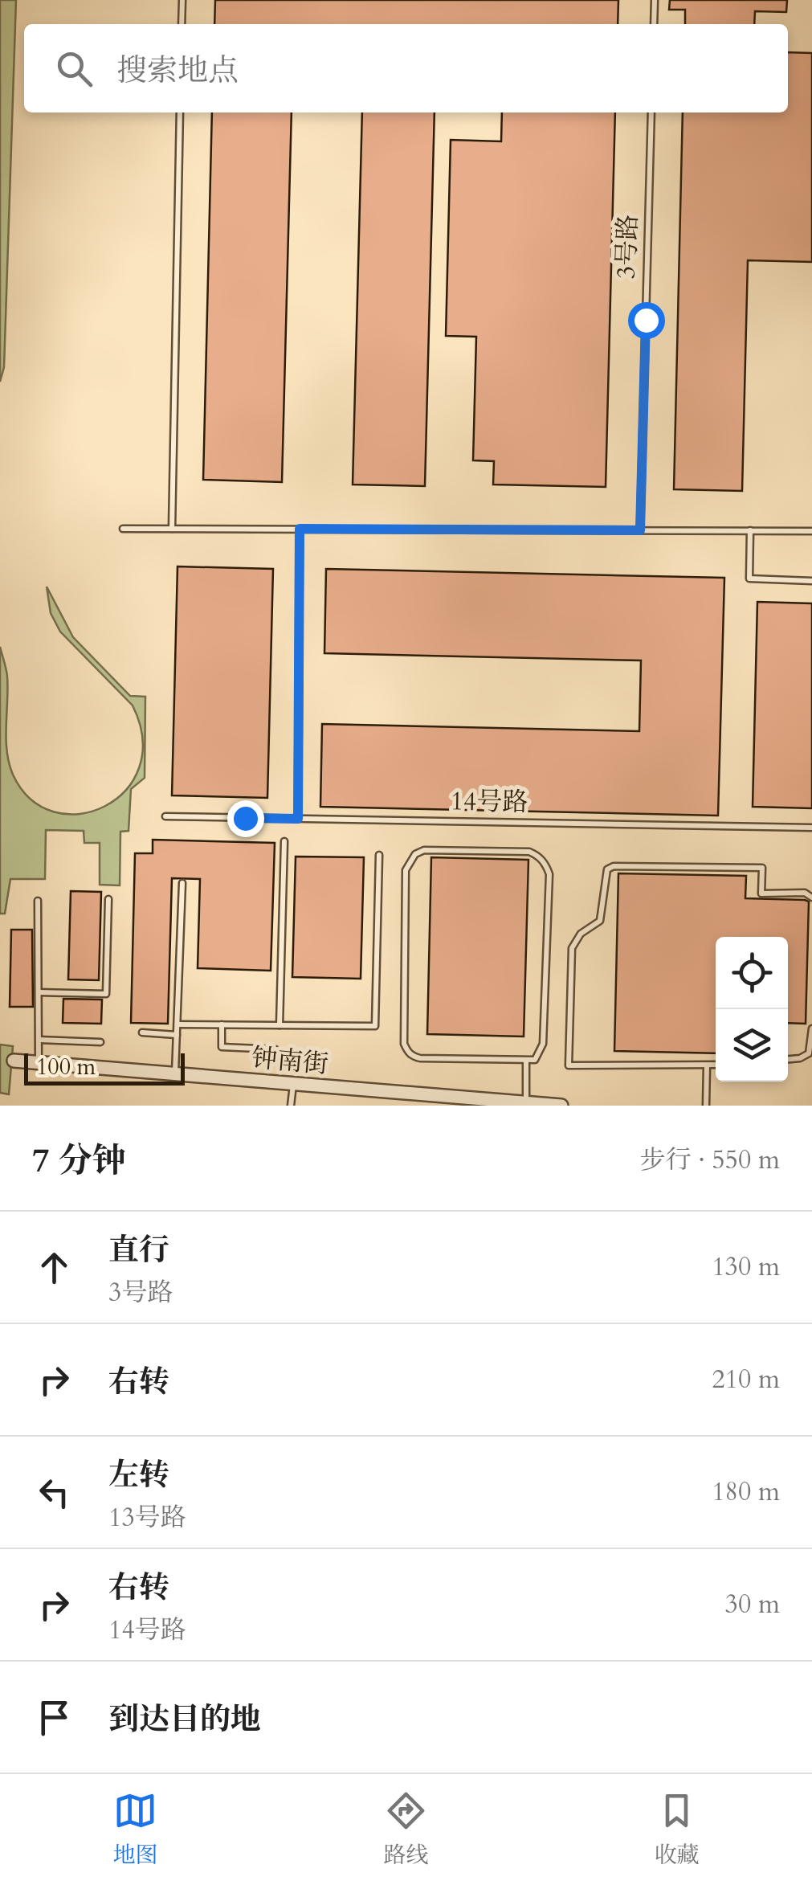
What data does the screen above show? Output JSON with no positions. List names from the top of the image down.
{
  "streets": {
    "street": ["钟南街"],
    "lane": ["3号路", "14号路"]
  },
  "scale_bar": "100 m",
  "page": {
    "search": "搜索地点",
    "scale": "100 m",
    "heading": ["7 分钟", "步行 · 550 m"],
    "list": [
      ["直行", "3号路", "130 m"],
      ["右转", "210 m"],
      ["左转", "13号路", "180 m"],
      ["右转", "14号路", "30 m"],
      "到达目的地"
    ],
    "nav": ["地图", "路线", "收藏"]
  }
}
